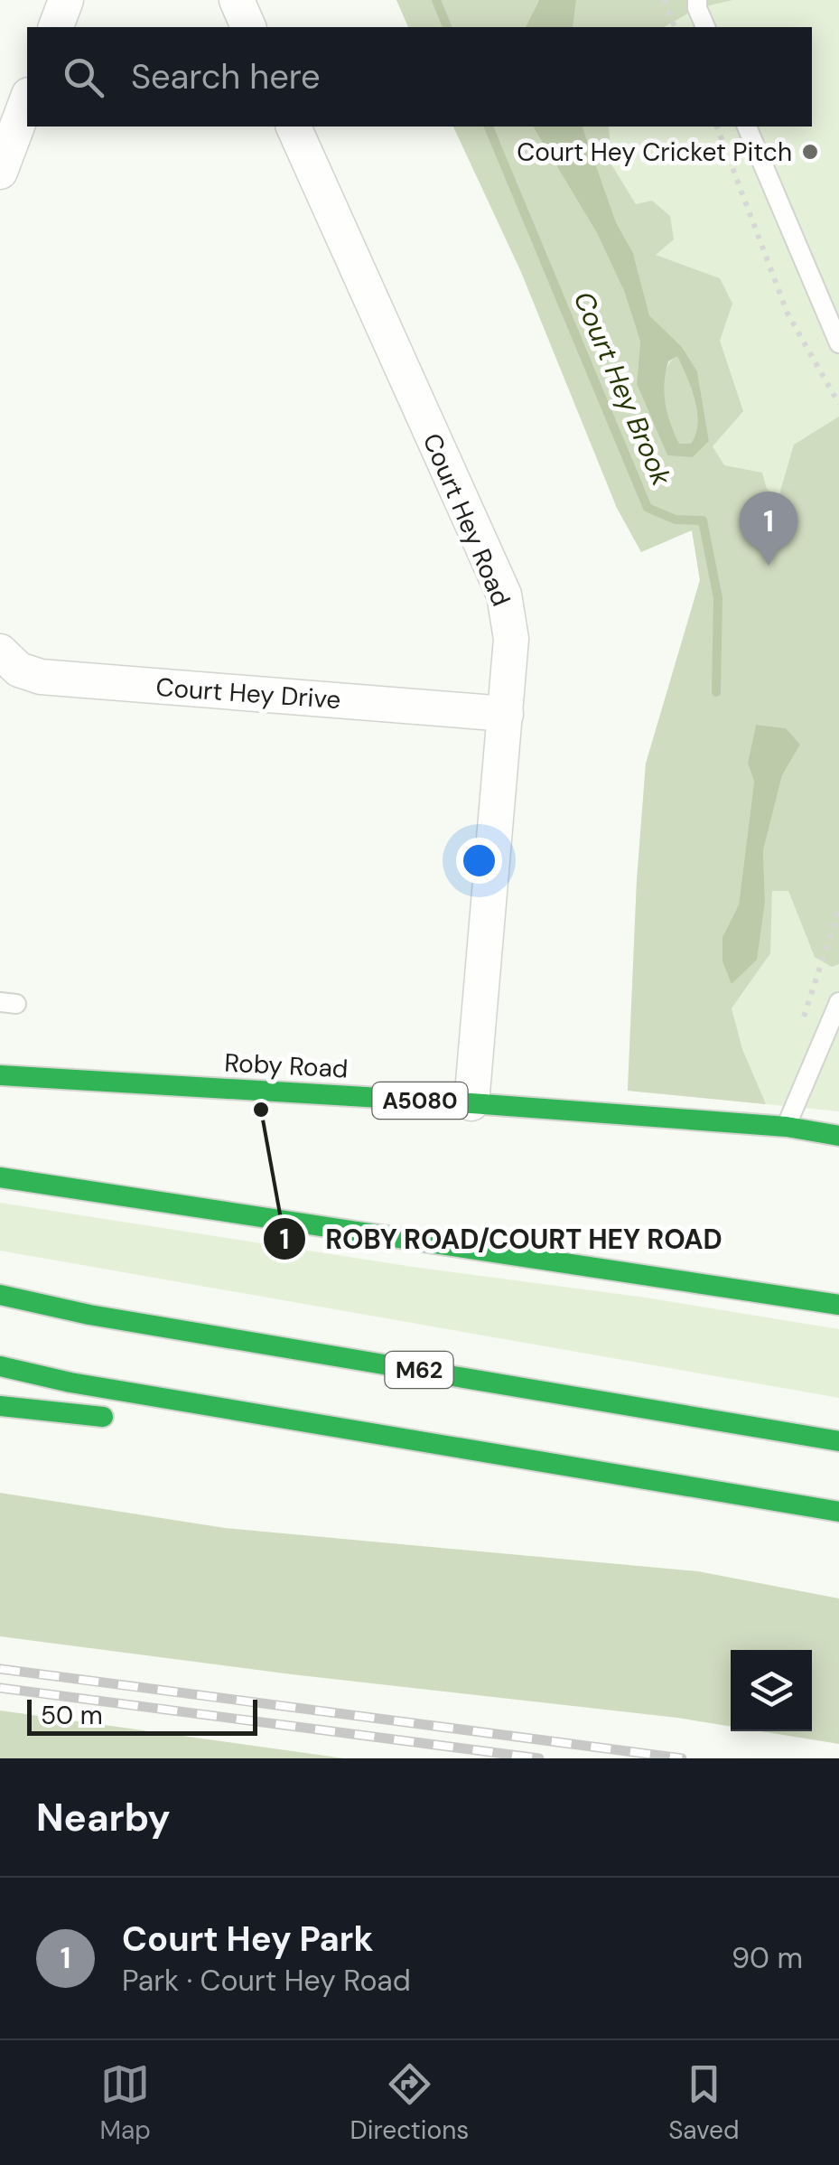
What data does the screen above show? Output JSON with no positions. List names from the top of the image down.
{
  "streets": {
    "main road": ["Roby Road", "A5080", "M62"],
    "street": ["Court Hey Road", "Court Hey Drive"]
  },
  "crossings": [
    ["Court Hey Road", "Court Hey Drive"],
    ["Court Hey Road", "Roby Road"]
  ],
  "water": ["Court Hey Brook"],
  "places": ["Court Hey Cricket Pitch", "ROBY ROAD/COURT HEY ROAD"],
  "scale_bar": "50 m",
  "page": {
    "search": "Search here",
    "pins": "1",
    "scale": "50 m",
    "heading": "Nearby",
    "list": [
      {
        "mark": "1",
        "name": "Court Hey Park",
        "note": "Park · Court Hey Road",
        "value": "90 m"
      }
    ],
    "nav": ["Map", "Directions", "Saved"]
  }
}
